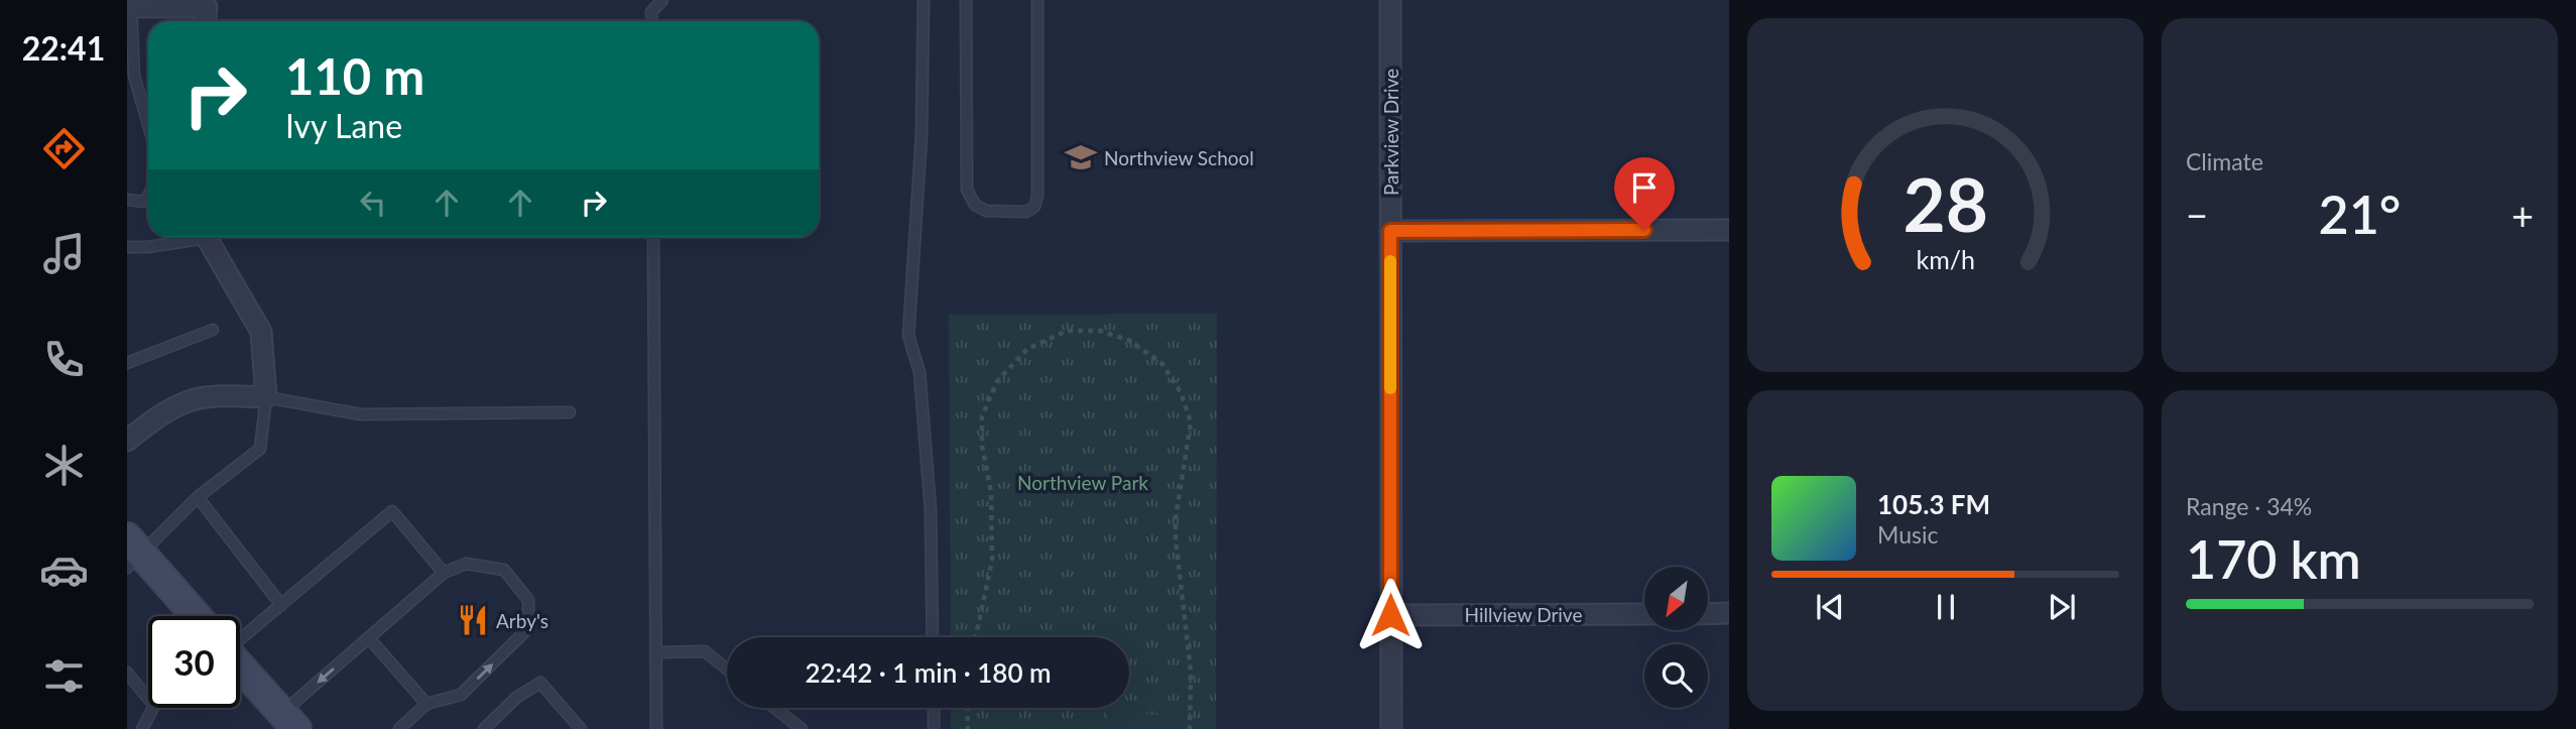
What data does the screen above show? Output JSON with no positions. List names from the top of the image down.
{
  "streets": {
    "street": ["Parkview Drive", "Hillview Drive"]
  },
  "crossings": [
    ["Parkview Drive", "Hillview Drive"]
  ],
  "parks": ["Northview Park"],
  "places": {
    "school or university": ["Northview School"],
    "restaurant": ["Arby's"]
  },
  "north": "bottom left",
  "page": {
    "tabs": "22:41",
    "tile": [
      "Climate",
      ["Range · 34%", "170 km"]
    ],
    "turn": ["110 m", "Ivy Lane"],
    "heat": ["−", "21°", "+"],
    "song": ["105.3 FM", "Music"],
    "limit": "30",
    "trip": "22:42 · 1 min · 180 m",
    "gauge": ["28", "km/h"]
  }
}
